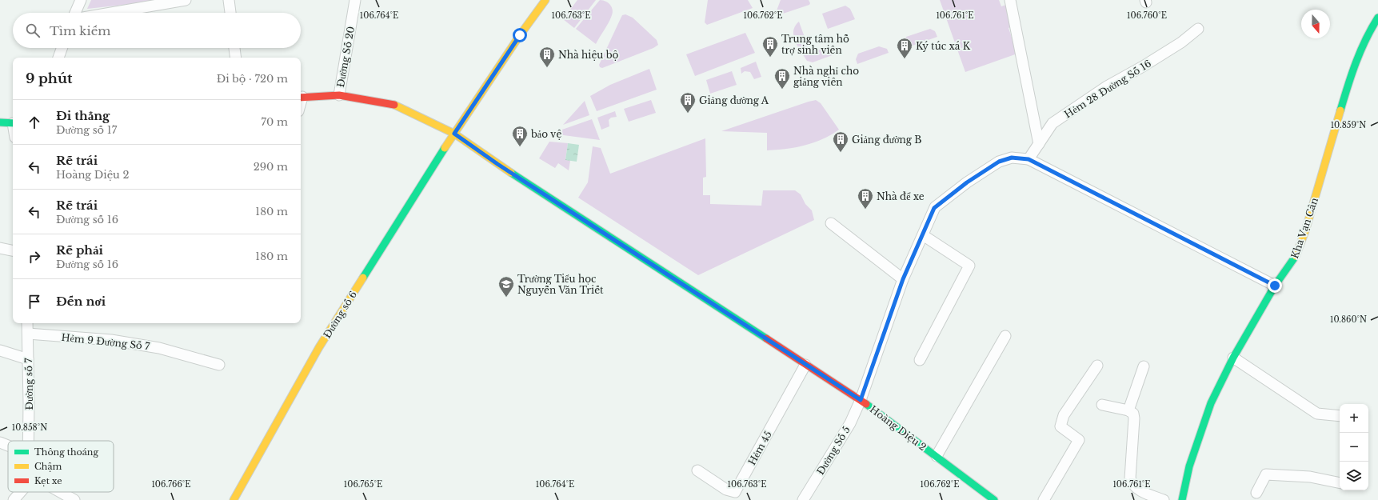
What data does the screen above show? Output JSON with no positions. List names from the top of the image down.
{
  "streets": {
    "street": [
      "Đường Số 20",
      "Hẻm 28 Đường Số 16",
      "Kha Vạn Cân",
      "Đường số 6",
      "Hẻm 9 Đường Số 7",
      "Đường số 7",
      "Hoàng Diệu 2",
      "Hẻm 45",
      "Đường Số 5"
    ]
  },
  "crossings": [
    ["Đường Số 20", "Hoàng Diệu 2"],
    ["Hẻm 28 Đường Số 16", "Đường Số 5"],
    ["Đường số 6", "Hoàng Diệu 2"],
    ["Hẻm 9 Đường Số 7", "Đường số 7"],
    ["Hoàng Diệu 2", "Hẻm 45"],
    ["Hoàng Diệu 2", "Đường Số 5"]
  ],
  "places": {
    "building": [
      "Trung tâm hỗ trợ sinh viên",
      "Ký túc xá K",
      "Nhà hiệu bộ",
      "Nhà nghỉ cho giảng viên",
      "Giảng đường A",
      "bảo vệ",
      "Giảng đường B",
      "Nhà để xe"
    ],
    "school or university": ["Trường Tiểu học Nguyễn Văn Triết"]
  },
  "legend": ["Thông thoáng", "Chậm", "Kẹt xe"],
  "north": "bottom",
  "page": {
    "search": "Tìm kiếm",
    "heading": ["9 phút", "Đi bộ · 720 m"],
    "list": [
      ["Đi thẳng", "Đường số 17", "70 m"],
      ["Rẽ trái", "Hoàng Diệu 2", "290 m"],
      ["Rẽ trái", "Đường số 16", "180 m"],
      ["Rẽ phải", "Đường số 16", "180 m"],
      "Đến nơi"
    ],
    "map_buttons": ["+", "−"]
  },
  "coordinates": [
    "106.764°E",
    "106.763°E",
    "106.762°E",
    "106.761°E",
    "106.760°E",
    "10.859°N",
    "10.860°N",
    "10.858°N",
    "106.766°E",
    "106.765°E"
  ]
}
